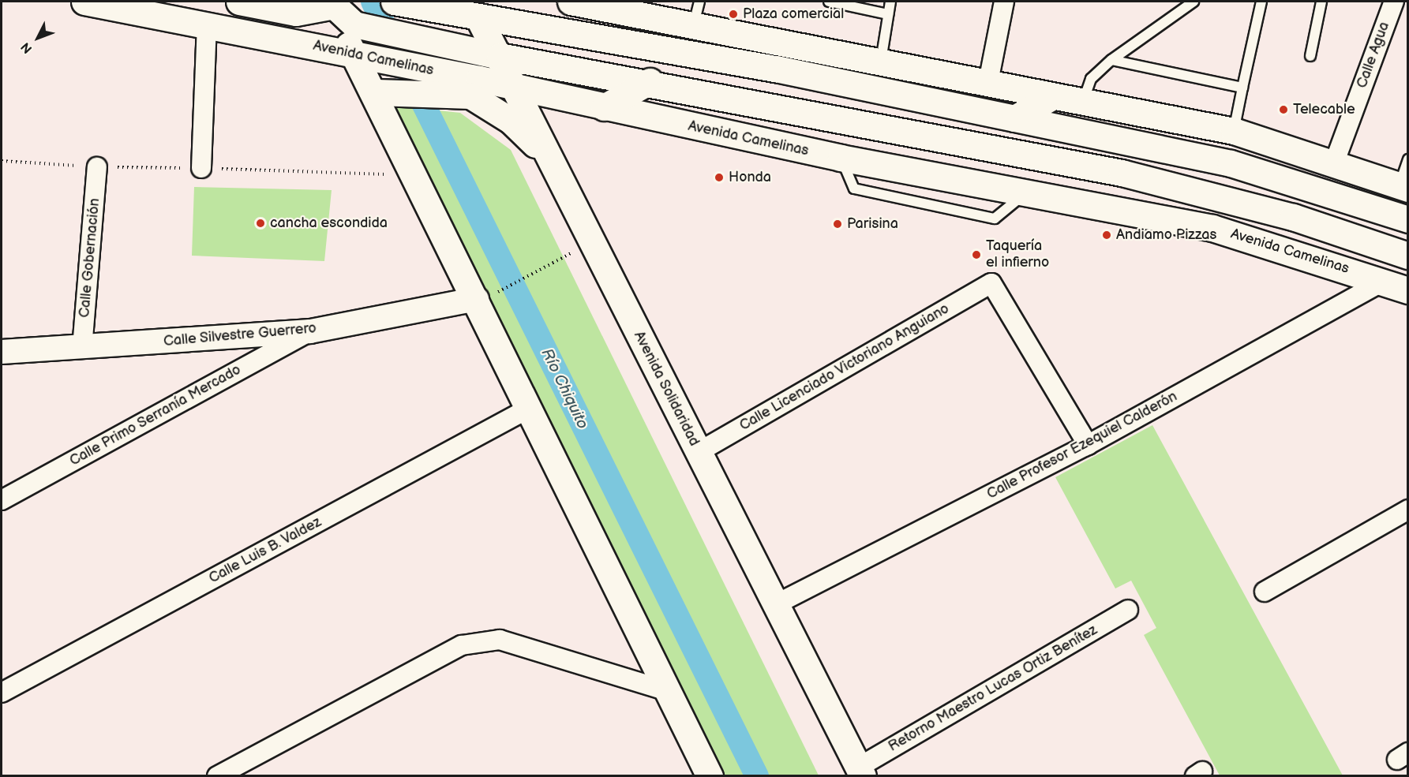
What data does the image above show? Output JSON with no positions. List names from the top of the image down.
{
  "streets": {
    "main road": ["Avenida Camelinas", "Avenida Solidaridad"],
    "street": [
      "Calle Agua",
      "Calle Gobernación",
      "Calle Silvestre Guerrero",
      "Calle Licenciado Victoriano Anguiano",
      "Calle Primo Serranía Mercado",
      "Calle Profesor Ezequiel Calderón",
      "Calle Luis B. Valdez",
      "Retorno Maestro Lucas Ortiz Benítez"
    ]
  },
  "crossings": [
    ["Avenida Camelinas", "Avenida Solidaridad"],
    ["Avenida Camelinas", "Calle Profesor Ezequiel Calderón"],
    ["Calle Gobernación", "Calle Silvestre Guerrero"],
    ["Calle Silvestre Guerrero", "Calle Primo Serranía Mercado"],
    ["Calle Licenciado Victoriano Anguiano", "Avenida Solidaridad"],
    ["Calle Licenciado Victoriano Anguiano", "Calle Profesor Ezequiel Calderón"],
    ["Avenida Solidaridad", "Calle Profesor Ezequiel Calderón"],
    ["Avenida Solidaridad", "Retorno Maestro Lucas Ortiz Benítez"]
  ],
  "water": ["Río Chiquito"],
  "places": [
    "Plaza comercial",
    "Telecable",
    "Honda",
    "cancha escondida",
    "Parisina",
    "Andiamo Pizzas",
    "Taquería el infierno"
  ],
  "north": "bottom left"
}
